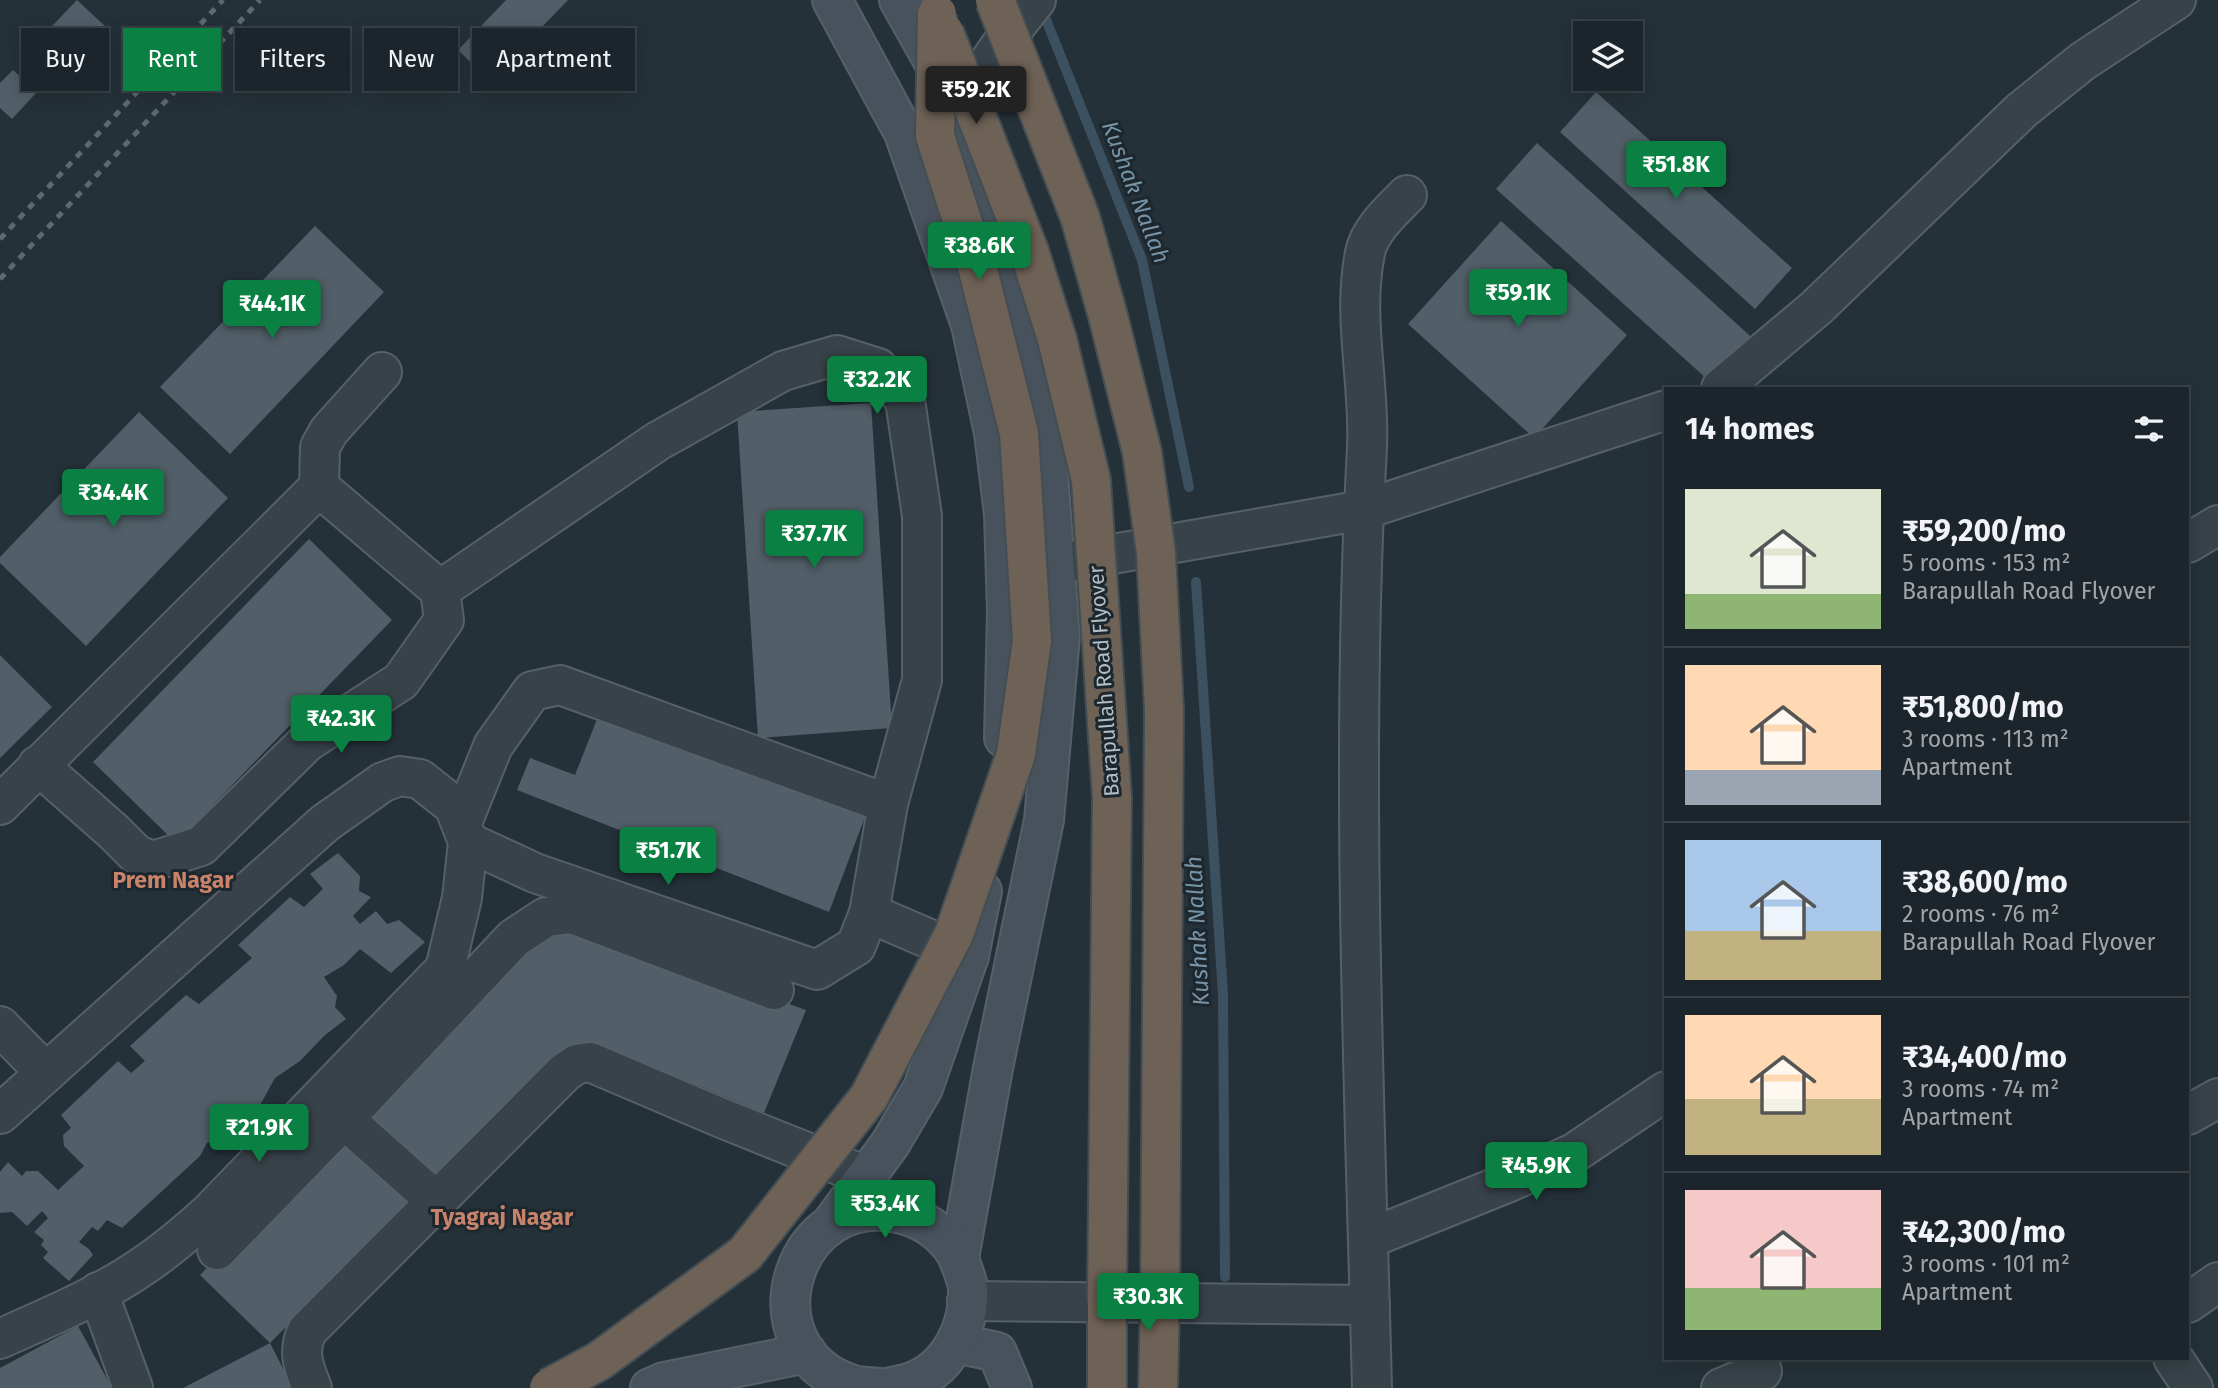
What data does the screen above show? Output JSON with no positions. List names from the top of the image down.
{
  "streets": {
    "highway": ["Barapullah Road Flyover"]
  },
  "districts": ["Prem Nagar", "Tyagraj Nagar"],
  "water": ["Kushak Nallah"],
  "page": {
    "chip": [
      "Buy",
      "Rent",
      "Filters",
      "New",
      "Apartment"
    ],
    "price": [
      "₹59.2K",
      "₹51.8K",
      "₹38.6K",
      "₹59.1K",
      "₹44.1K",
      "₹32.2K",
      "₹34.4K",
      "₹37.7K",
      "₹42.3K",
      "₹51.7K",
      "₹21.9K",
      "₹45.9K",
      "₹53.4K",
      "₹30.3K"
    ],
    "heading": "14 homes",
    "list": [
      {
        "name": "₹59,200/mo",
        "note": "5 rooms · 153 m² · Barapullah Road Flyover"
      },
      {
        "name": "₹51,800/mo",
        "note": "3 rooms · 113 m² · Apartment"
      },
      {
        "name": "₹38,600/mo",
        "note": "2 rooms · 76 m² · Barapullah Road Flyover"
      },
      {
        "name": "₹34,400/mo",
        "note": "3 rooms · 74 m² · Apartment"
      },
      {
        "name": "₹42,300/mo",
        "note": "3 rooms · 101 m² · Apartment"
      }
    ]
  }
}
